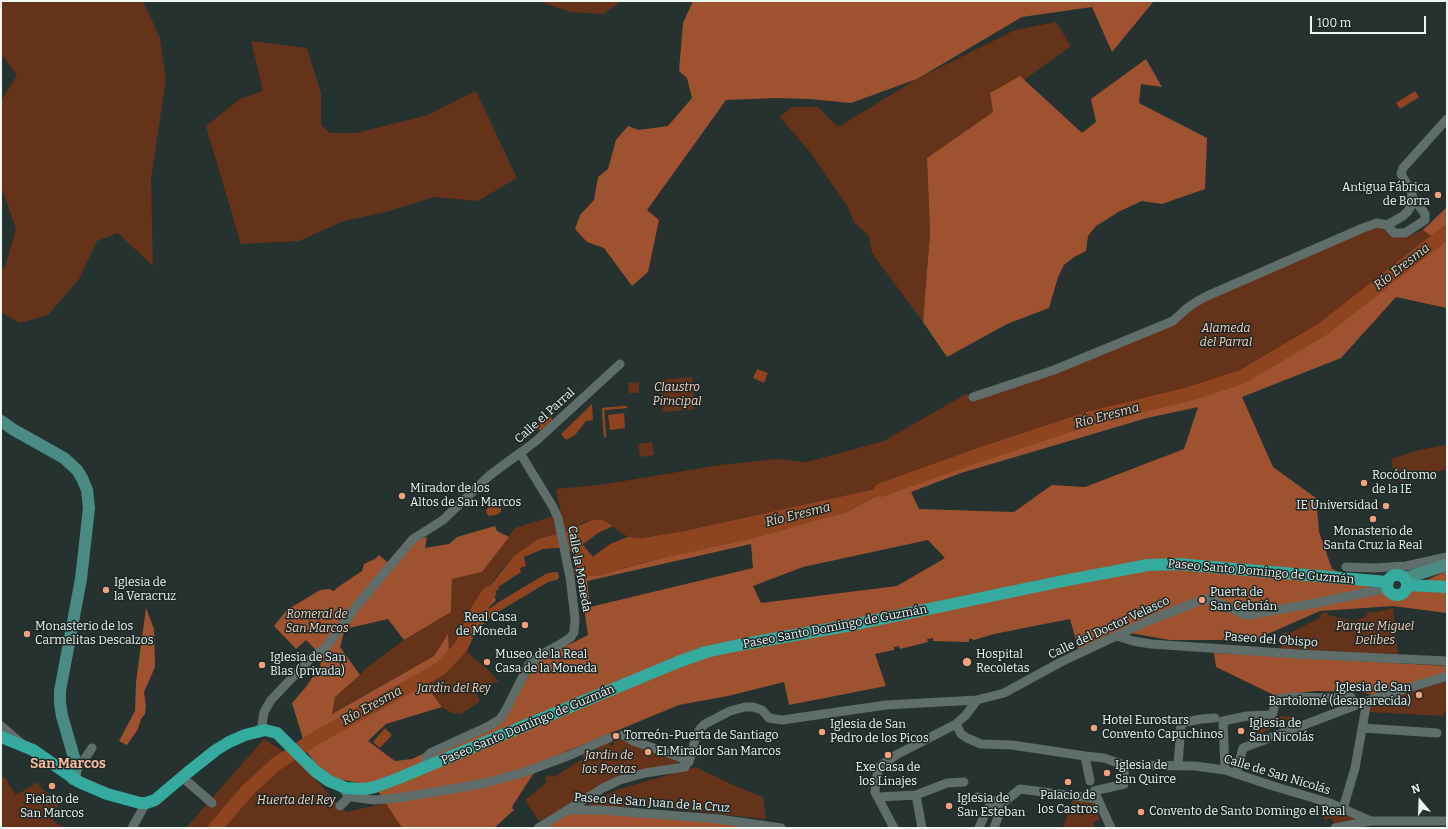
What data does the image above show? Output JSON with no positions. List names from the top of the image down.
{
  "streets": {
    "main road": ["Paseo Santo Domingo de Guzmán"],
    "street": [
      "Calle el Parral",
      "Calle la Moneda",
      "Calle del Doctor Velasco",
      "Paseo del Obispo",
      "Calle de San Nicolás",
      "Paseo de San Juan de la Cruz"
    ]
  },
  "crossings": [
    ["Calle el Parral", "Calle la Moneda"],
    ["Calle la Moneda", "Paseo Santo Domingo de Guzmán"],
    ["Paseo Santo Domingo de Guzmán", "Calle del Doctor Velasco"],
    ["Calle del Doctor Velasco", "Paseo del Obispo"],
    ["Calle del Doctor Velasco", "Paseo de San Juan de la Cruz"]
  ],
  "districts": ["San Marcos"],
  "water": ["Río Eresma"],
  "parks": [
    "Alameda del Parral",
    "Claustro Pirncipal",
    "Romeral de San Marcos",
    "Parque Miguel Delibes",
    "Jardín del Rey",
    "Jardin de los Poetas",
    "Huerta del Rey"
  ],
  "places": [
    "Antigua Fábrica de Borra",
    "Rocódromo de la IE",
    "Mirador de los Altos de San Marcos",
    "IE Universidad",
    "Monasterio de Santa Cruz la Real",
    "Iglesia de la Veracruz",
    "Puerta de San Cebrián",
    "Real Casa de Moneda",
    "Monasterio de los Carmelitas Descalzos",
    "Museo de la Real Casa de la Moneda",
    "Hospital Recoletas",
    "Iglesia de San Blas (privada)",
    "Iglesia de San Bartolomé (desaparecida)",
    "Hotel Eurostars Convento Capuchinos",
    "Iglesia de San Nicolás",
    "Iglesia de San Pedro de los Picos",
    "Torreón-Puerta de Santiago",
    "El Mirador San Marcos",
    "Exe Casa de los Linajes",
    "Iglesia de San Quirce",
    "Palacio de los Castros",
    "Fielato de San Marcos",
    "Iglesia de San Esteban",
    "Convento de Santo Domingo el Real"
  ],
  "scale_bar": "100 m",
  "north": "top"
}
